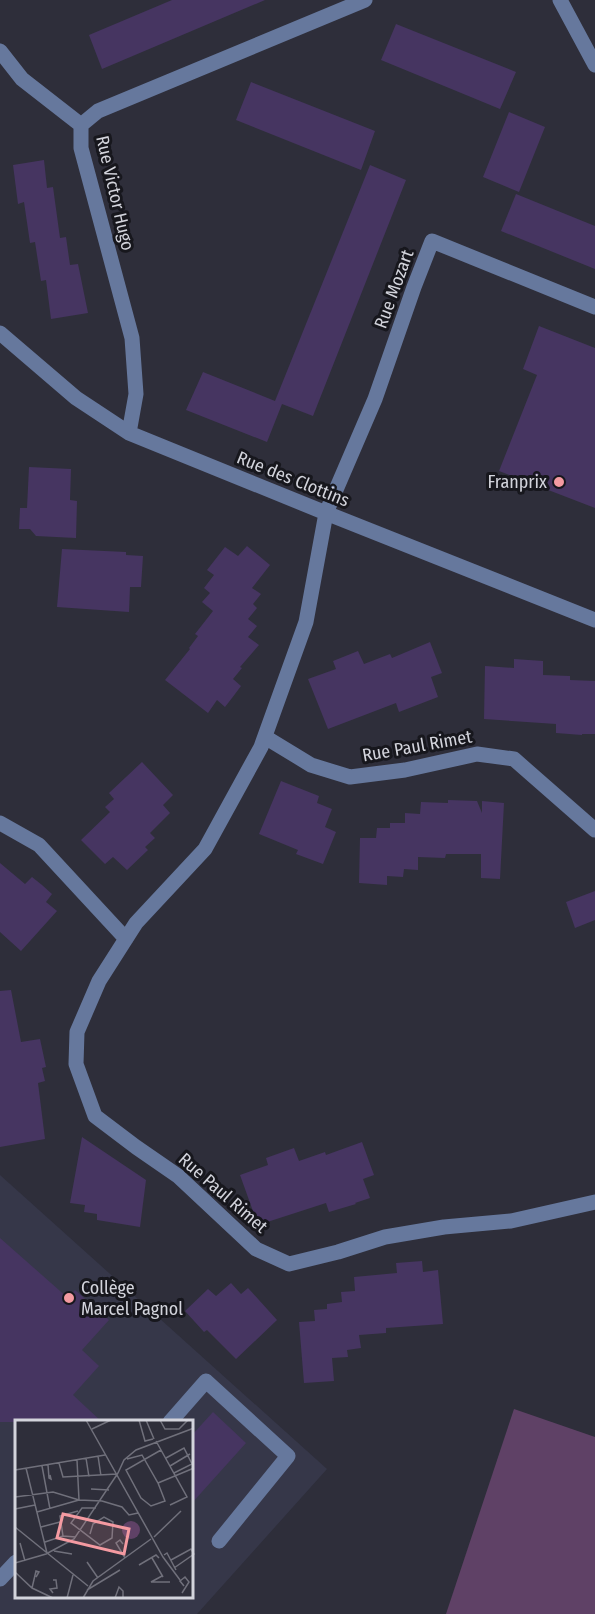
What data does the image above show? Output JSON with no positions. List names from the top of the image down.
{
  "streets": {
    "street": [
      "Rue Victor Hugo",
      "Rue Mozart",
      "Rue des Clottins",
      "Rue Paul Rimet"
    ]
  },
  "crossings": [
    ["Rue Victor Hugo", "Rue des Clottins"],
    ["Rue Mozart", "Rue des Clottins"],
    ["Rue Mozart", "Rue Paul Rimet"],
    ["Rue des Clottins", "Rue Paul Rimet"]
  ],
  "places": ["Franprix", "Collège Marcel Pagnol"]
}
